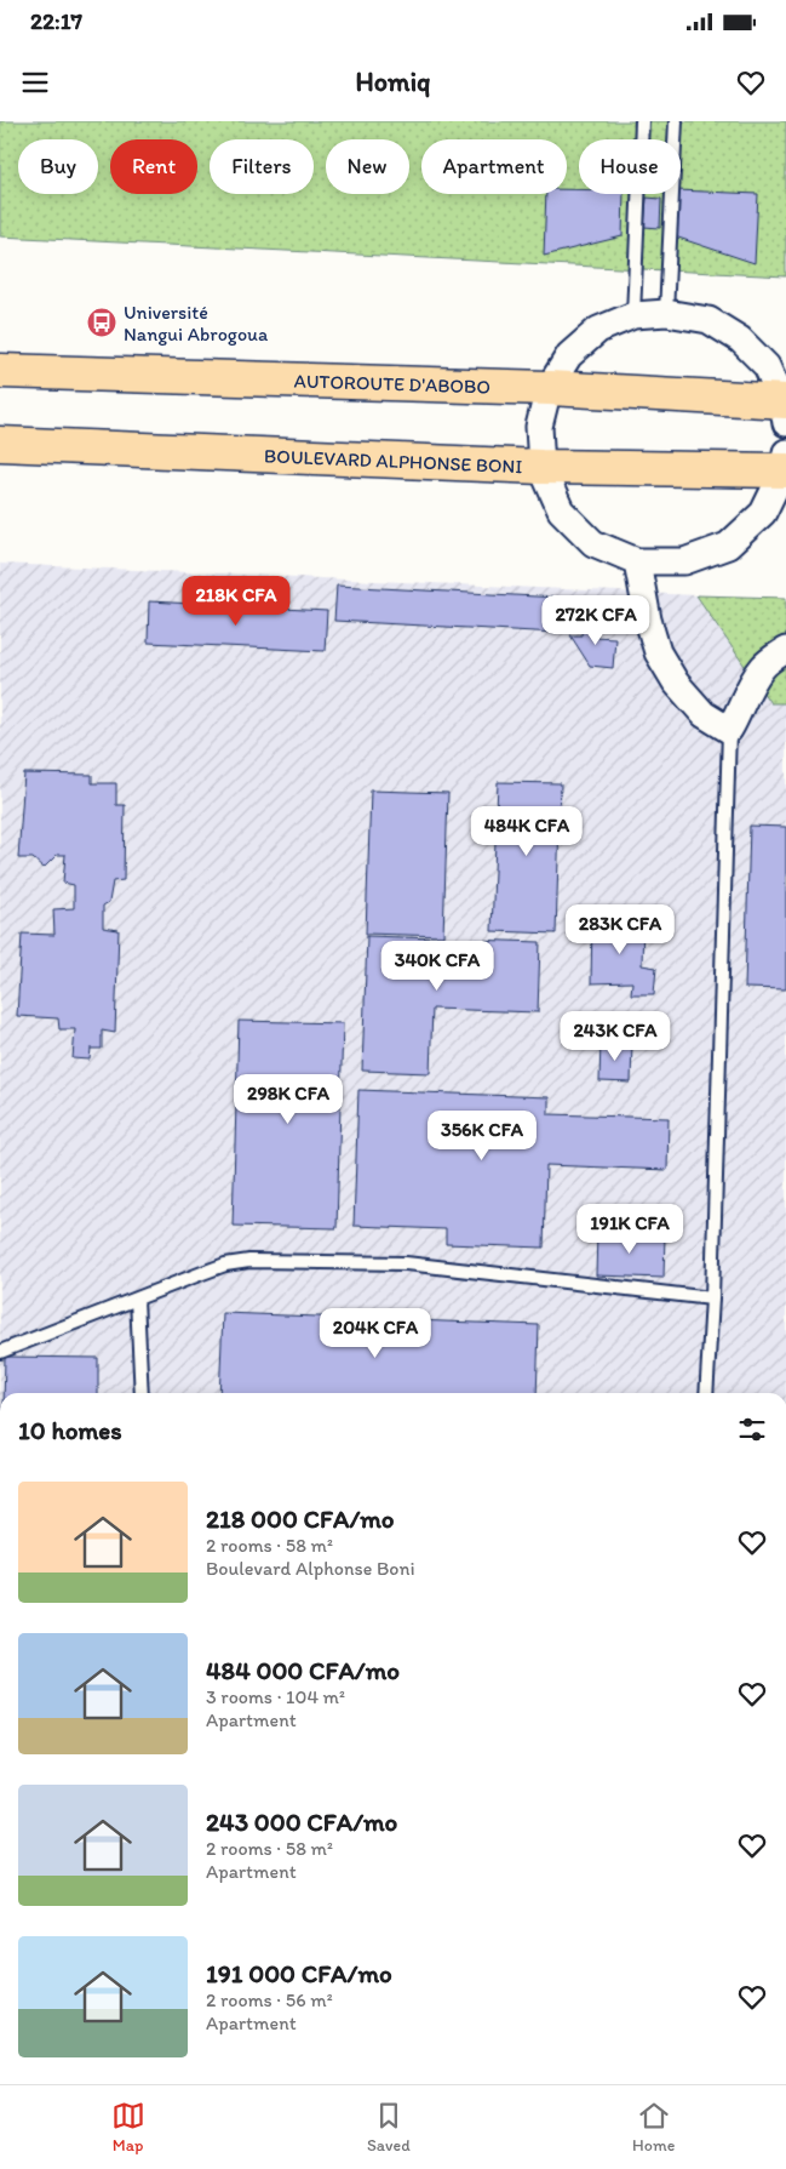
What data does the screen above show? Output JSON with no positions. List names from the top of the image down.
{
  "streets": {
    "main road": ["AUTOROUTE D'ABOBO", "BOULEVARD ALPHONSE BONI"]
  },
  "places": {
    "bus stop": ["Université Nangui Abrogoua"]
  },
  "page": {
    "status": "22:17",
    "header": "Homiq",
    "chip": [
      "Buy",
      "Rent",
      "Filters",
      "New",
      "Apartment",
      "House"
    ],
    "price": [
      "218K CFA",
      "272K CFA",
      "484K CFA",
      "283K CFA",
      "340K CFA",
      "243K CFA",
      "298K CFA",
      "356K CFA",
      "191K CFA",
      "204K CFA"
    ],
    "heading": "10 homes",
    "list": [
      {
        "name": "218 000 CFA/mo",
        "note": "2 rooms · 58 m² · Boulevard Alphonse Boni"
      },
      {
        "name": "484 000 CFA/mo",
        "note": "3 rooms · 104 m² · Apartment"
      },
      {
        "name": "243 000 CFA/mo",
        "note": "2 rooms · 58 m² · Apartment"
      },
      {
        "name": "191 000 CFA/mo",
        "note": "2 rooms · 56 m² · Apartment"
      }
    ],
    "tabs": ["Map", "Saved", "Home"]
  }
}
